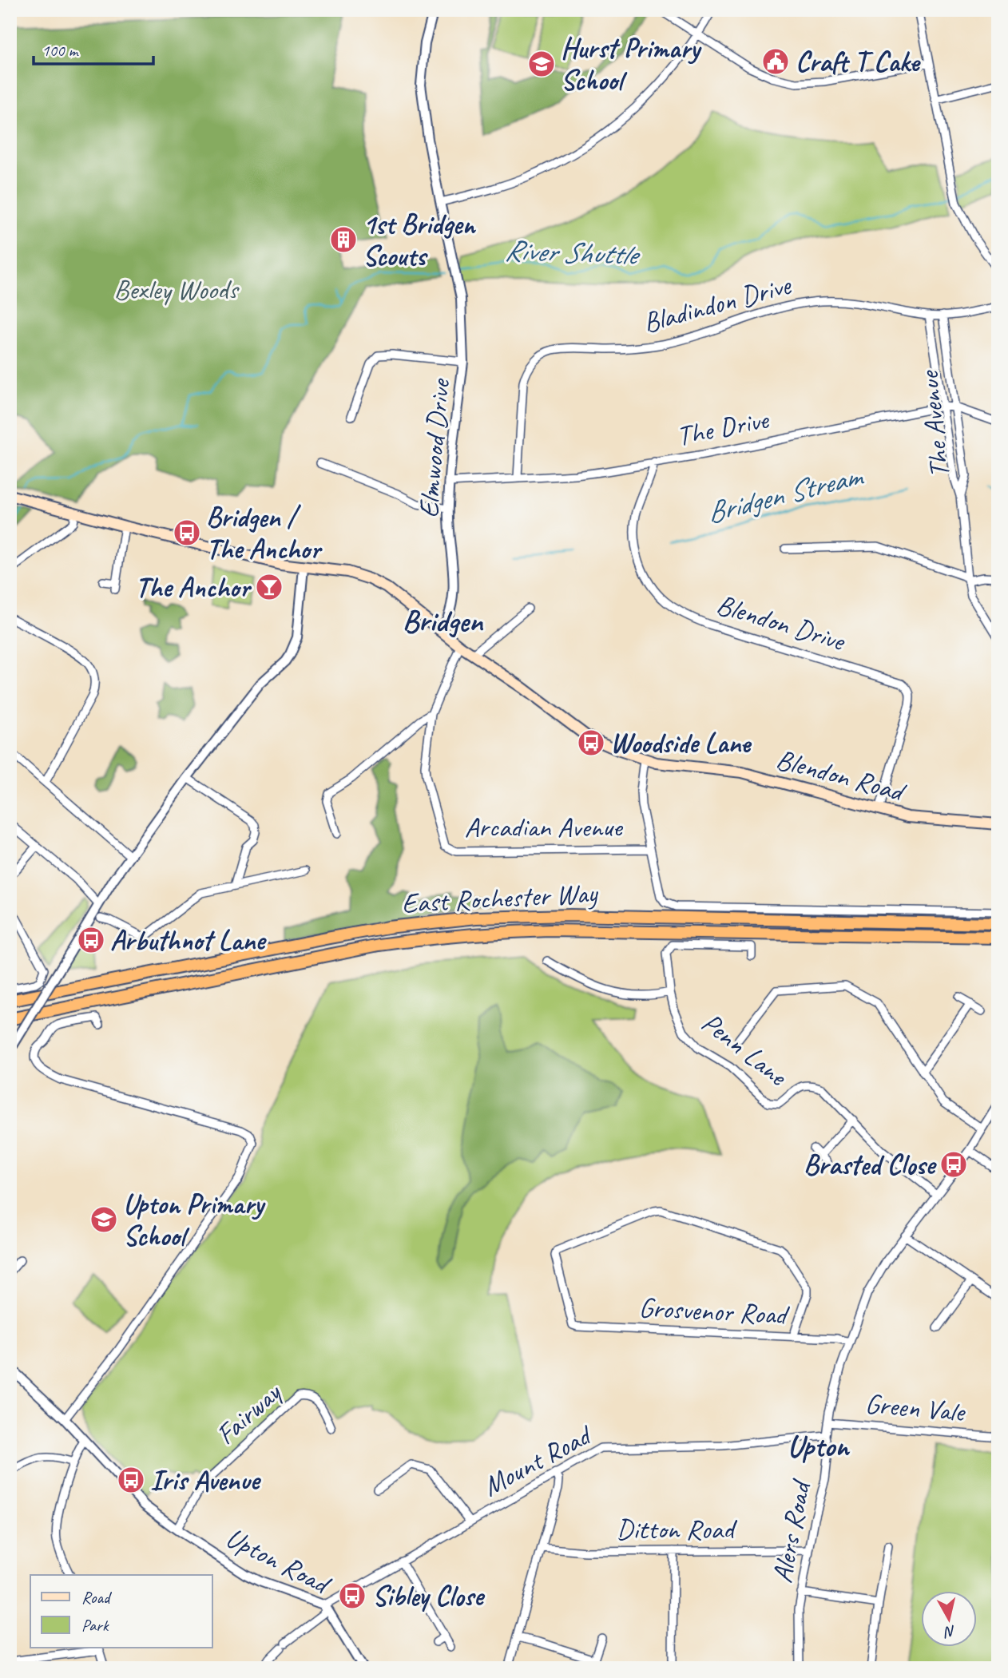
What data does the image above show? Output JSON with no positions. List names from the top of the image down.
{
  "streets": {
    "highway": ["East Rochester Way"],
    "main road": ["Blendon Road"],
    "street": [
      "Bladindon Drive",
      "The Avenue",
      "The Drive",
      "Elmwood Drive",
      "Blendon Drive",
      "Arcadian Avenue",
      "Penn Lane",
      "Grosvenor Road",
      "Green Vale",
      "Fairway",
      "Mount Road",
      "Ditton Road",
      "Alers Road",
      "Upton Road"
    ]
  },
  "crossings": [
    ["Bladindon Drive", "The Avenue"],
    ["Bladindon Drive", "The Drive"],
    ["The Avenue", "The Drive"],
    ["The Drive", "Elmwood Drive"],
    ["The Drive", "Blendon Drive"],
    ["Elmwood Drive", "Blendon Road"],
    ["Blendon Drive", "Blendon Road"],
    ["Blendon Road", "Arcadian Avenue"],
    ["Grosvenor Road", "Alers Road"],
    ["Green Vale", "Alers Road"],
    ["Fairway", "Upton Road"],
    ["Mount Road", "Alers Road"],
    ["Mount Road", "Upton Road"],
    ["Ditton Road", "Alers Road"]
  ],
  "districts": ["Bridgen", "Upton"],
  "water": ["River Shuttle", "Bridgen Stream"],
  "parks": ["Bexley Woods"],
  "places": {
    "public building": ["Craft T Cake"],
    "school or university": ["Hurst Primary School", "Upton Primary School"],
    "building": ["1st Bridgen Scouts"],
    "bus stop": [
      "Bridgen / The Anchor",
      "Woodside Lane",
      "Arbuthnot Lane",
      "Brasted Close",
      "Iris Avenue",
      "Sibley Close"
    ],
    "bar": ["The Anchor"]
  },
  "legend": ["Road", "Park"],
  "scale_bar": "100 m",
  "north": "bottom"
}
